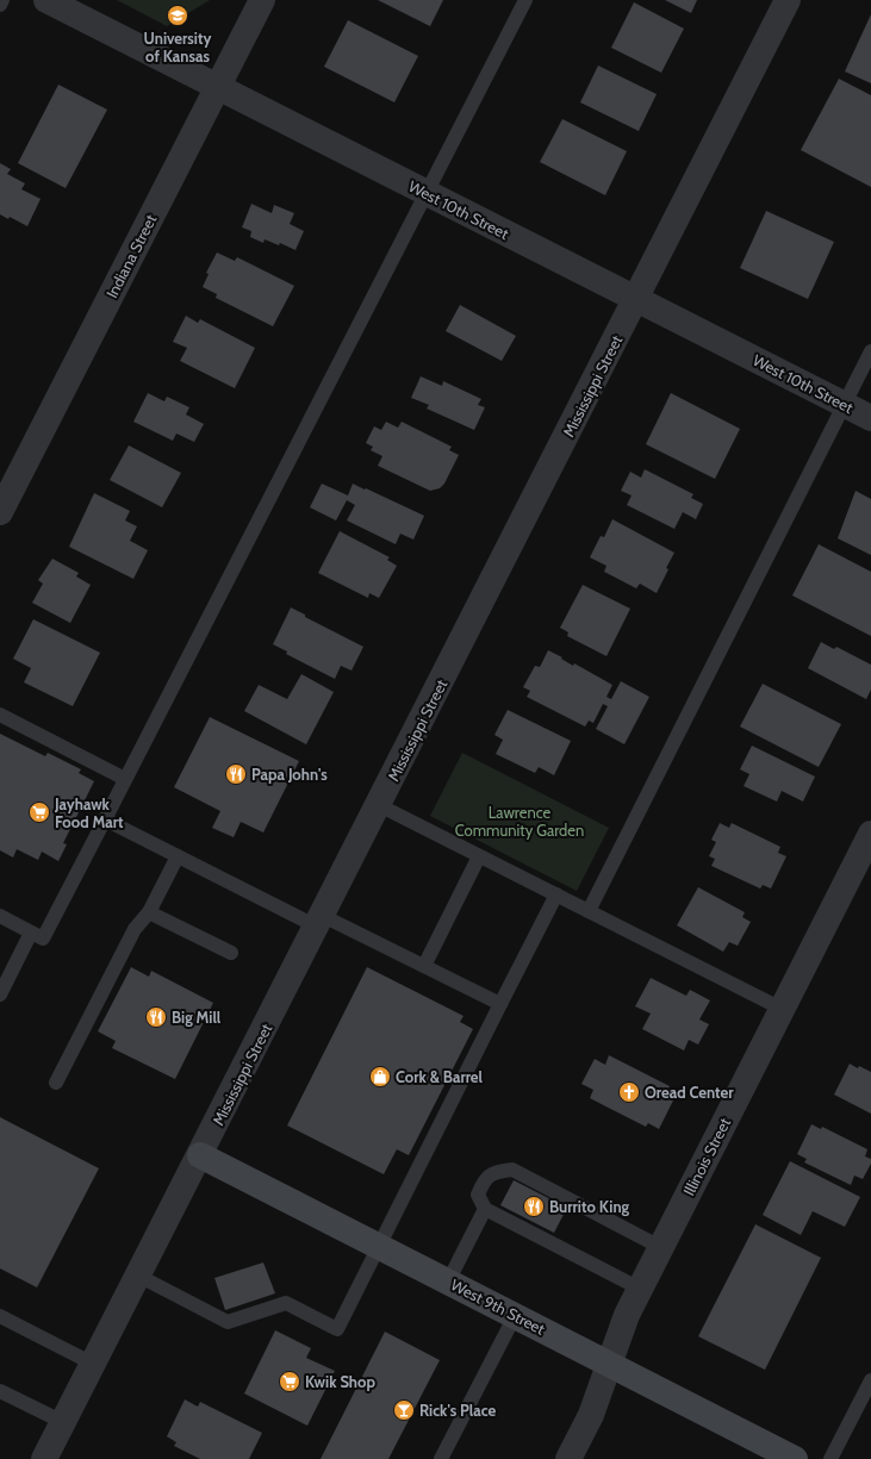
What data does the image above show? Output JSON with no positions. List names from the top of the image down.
{
  "streets": {
    "main road": ["West 9th Street"],
    "street": [
      "West 10th Street",
      "Indiana Street",
      "Mississippi Street",
      "Illinois Street"
    ]
  },
  "crossings": [
    ["West 10th Street", "Indiana Street"],
    ["West 10th Street", "Mississippi Street"],
    ["Mississippi Street", "West 9th Street"],
    ["Illinois Street", "West 9th Street"]
  ],
  "parks": ["Lawrence Community Garden"],
  "places": {
    "school or university": ["University of Kansas"],
    "restaurant": ["Papa John's", "Big Mill", "Burrito King"],
    "supermarket": ["Jayhawk Food Mart", "Kwik Shop"],
    "shop": ["Cork & Barrel"],
    "church": ["Oread Center"],
    "bar": ["Rick's Place"]
  }
}
